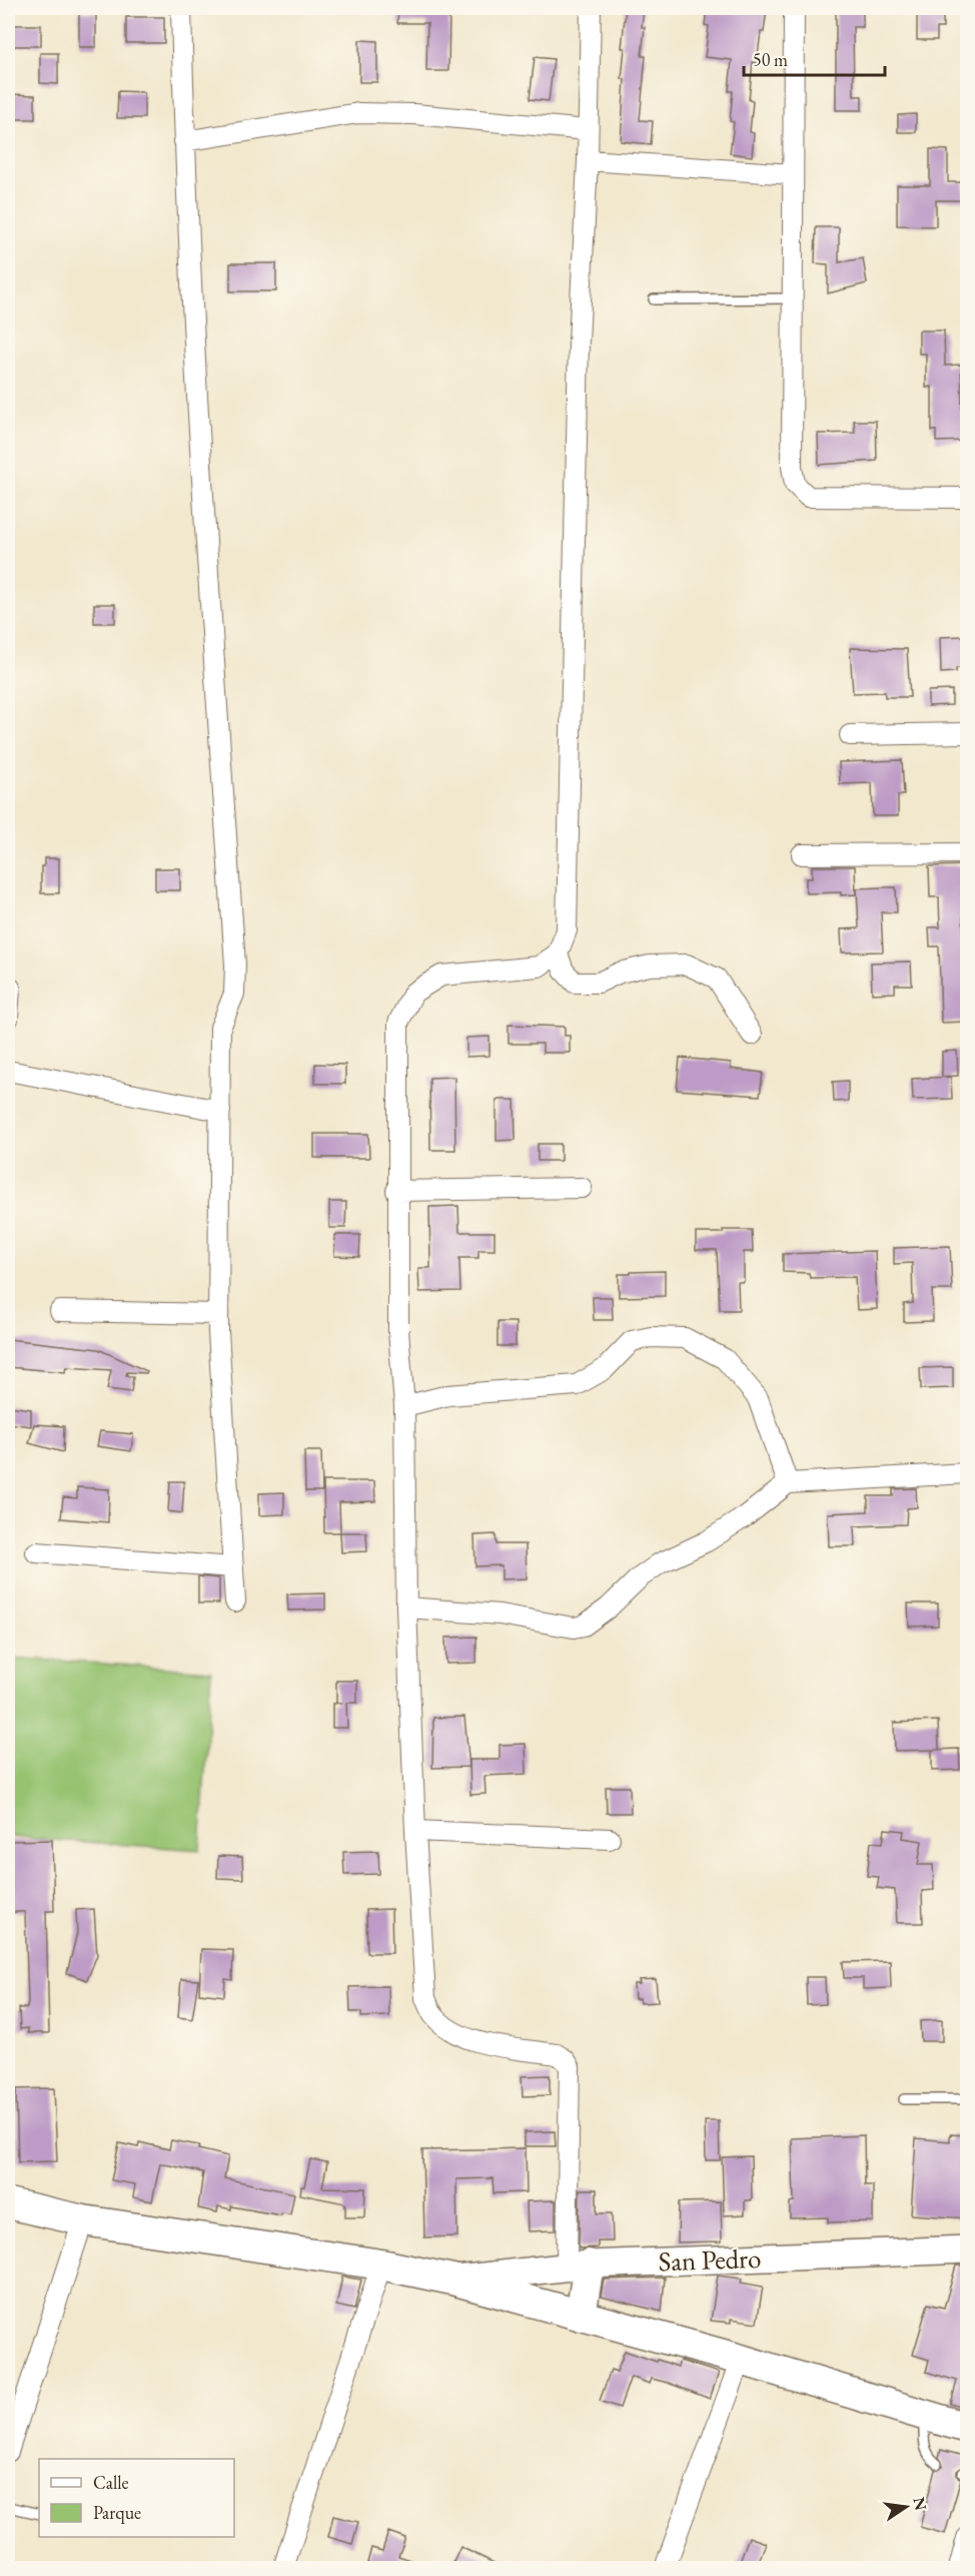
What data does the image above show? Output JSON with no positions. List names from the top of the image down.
{
  "streets": {
    "main road": ["San Pedro"]
  },
  "legend": ["Calle", "Parque"],
  "scale_bar": "50 m",
  "north": "right"
}
